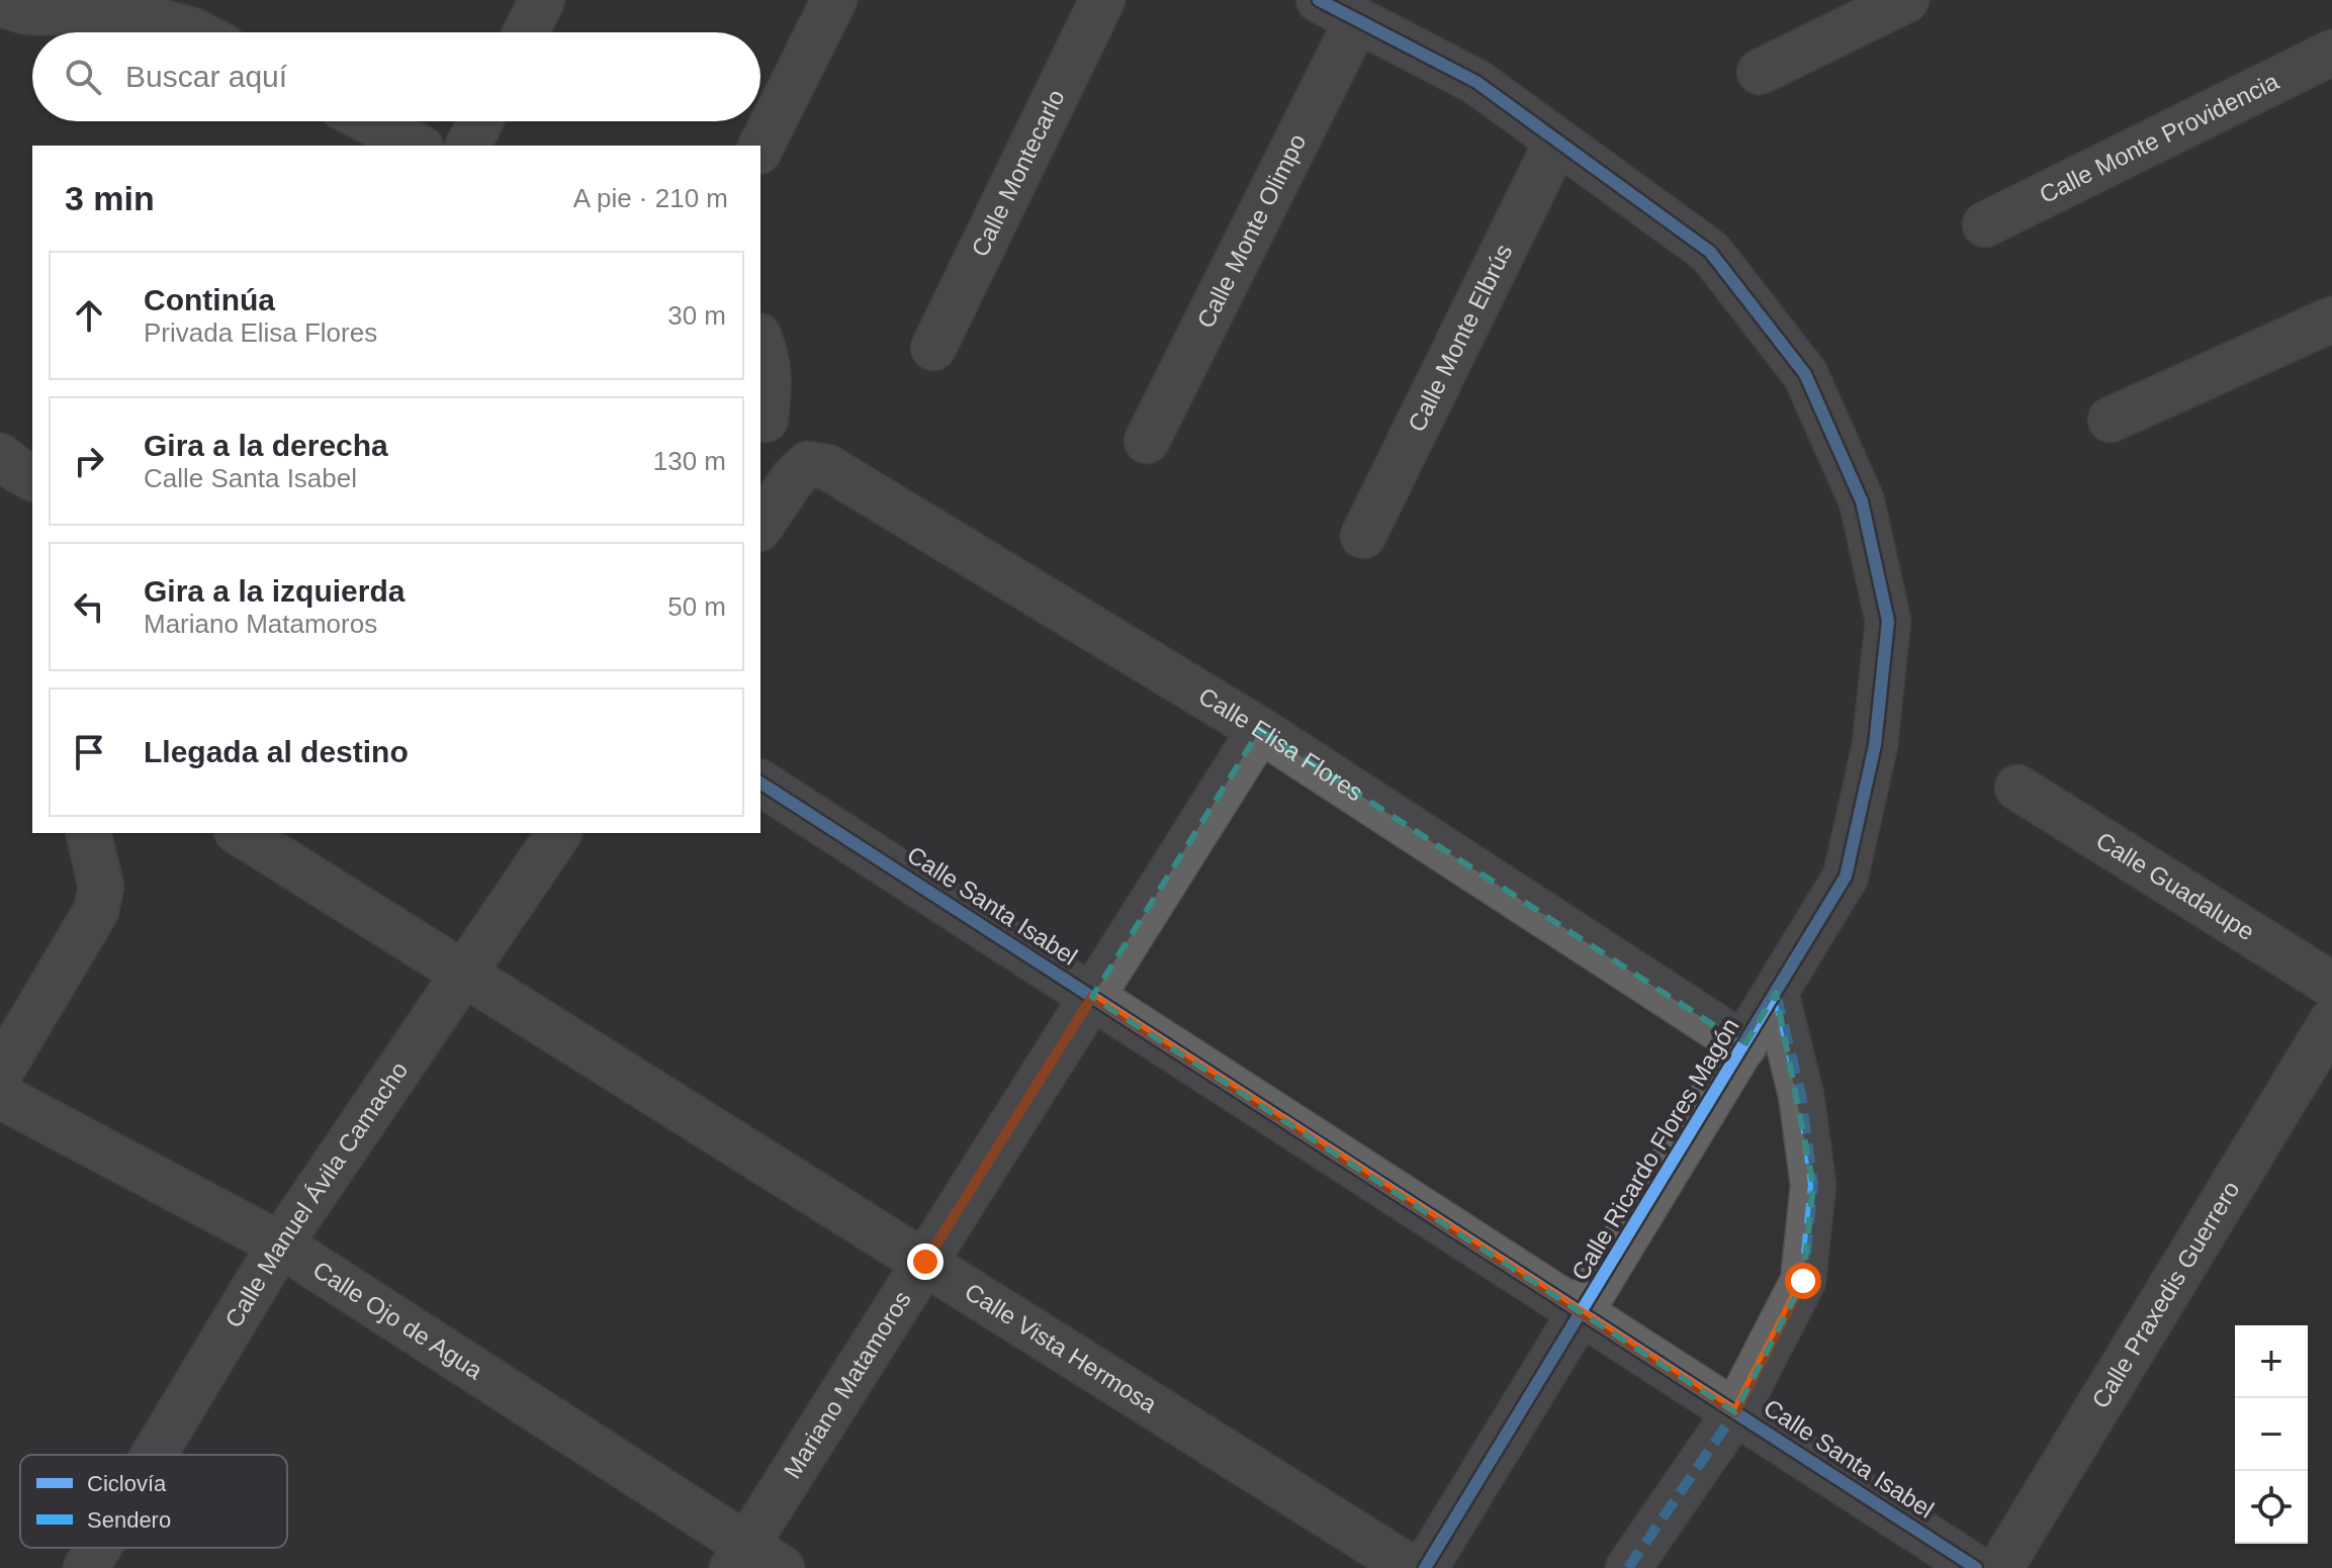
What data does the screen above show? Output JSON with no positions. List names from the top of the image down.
{
  "streets": {
    "street": [
      "Calle Monte Providencia",
      "Calle Montecarlo",
      "Calle Monte Olimpo",
      "Calle Monte Elbrús",
      "Calle Elisa Flores",
      "Calle Guadalupe",
      "Calle Santa Isabel",
      "Calle Ricardo Flores Magón",
      "Calle Manuel Ávila Camacho",
      "Calle Praxedis Guerrero",
      "Calle Ojo de Agua",
      "Calle Vista Hermosa",
      "Mariano Matamoros"
    ]
  },
  "crossings": [
    ["Calle Monte Olimpo", "Calle Ricardo Flores Magón"],
    ["Calle Monte Elbrús", "Calle Ricardo Flores Magón"],
    ["Calle Elisa Flores", "Calle Ricardo Flores Magón"],
    ["Calle Elisa Flores", "Mariano Matamoros"],
    ["Calle Santa Isabel", "Calle Ricardo Flores Magón"],
    ["Calle Santa Isabel", "Mariano Matamoros"],
    ["Calle Manuel Ávila Camacho", "Calle Ojo de Agua"],
    ["Calle Manuel Ávila Camacho", "Calle Vista Hermosa"],
    ["Calle Ojo de Agua", "Mariano Matamoros"],
    ["Calle Vista Hermosa", "Mariano Matamoros"]
  ],
  "legend": ["Ciclovía", "Sendero"],
  "page": {
    "search": "Buscar aquí",
    "heading": ["3 min", "A pie · 210 m"],
    "list": [
      ["Continúa", "Privada Elisa Flores", "30 m"],
      ["Gira a la derecha", "Calle Santa Isabel", "130 m"],
      ["Gira a la izquierda", "Mariano Matamoros", "50 m"],
      "Llegada al destino"
    ],
    "map_buttons": ["+", "−"]
  }
}
